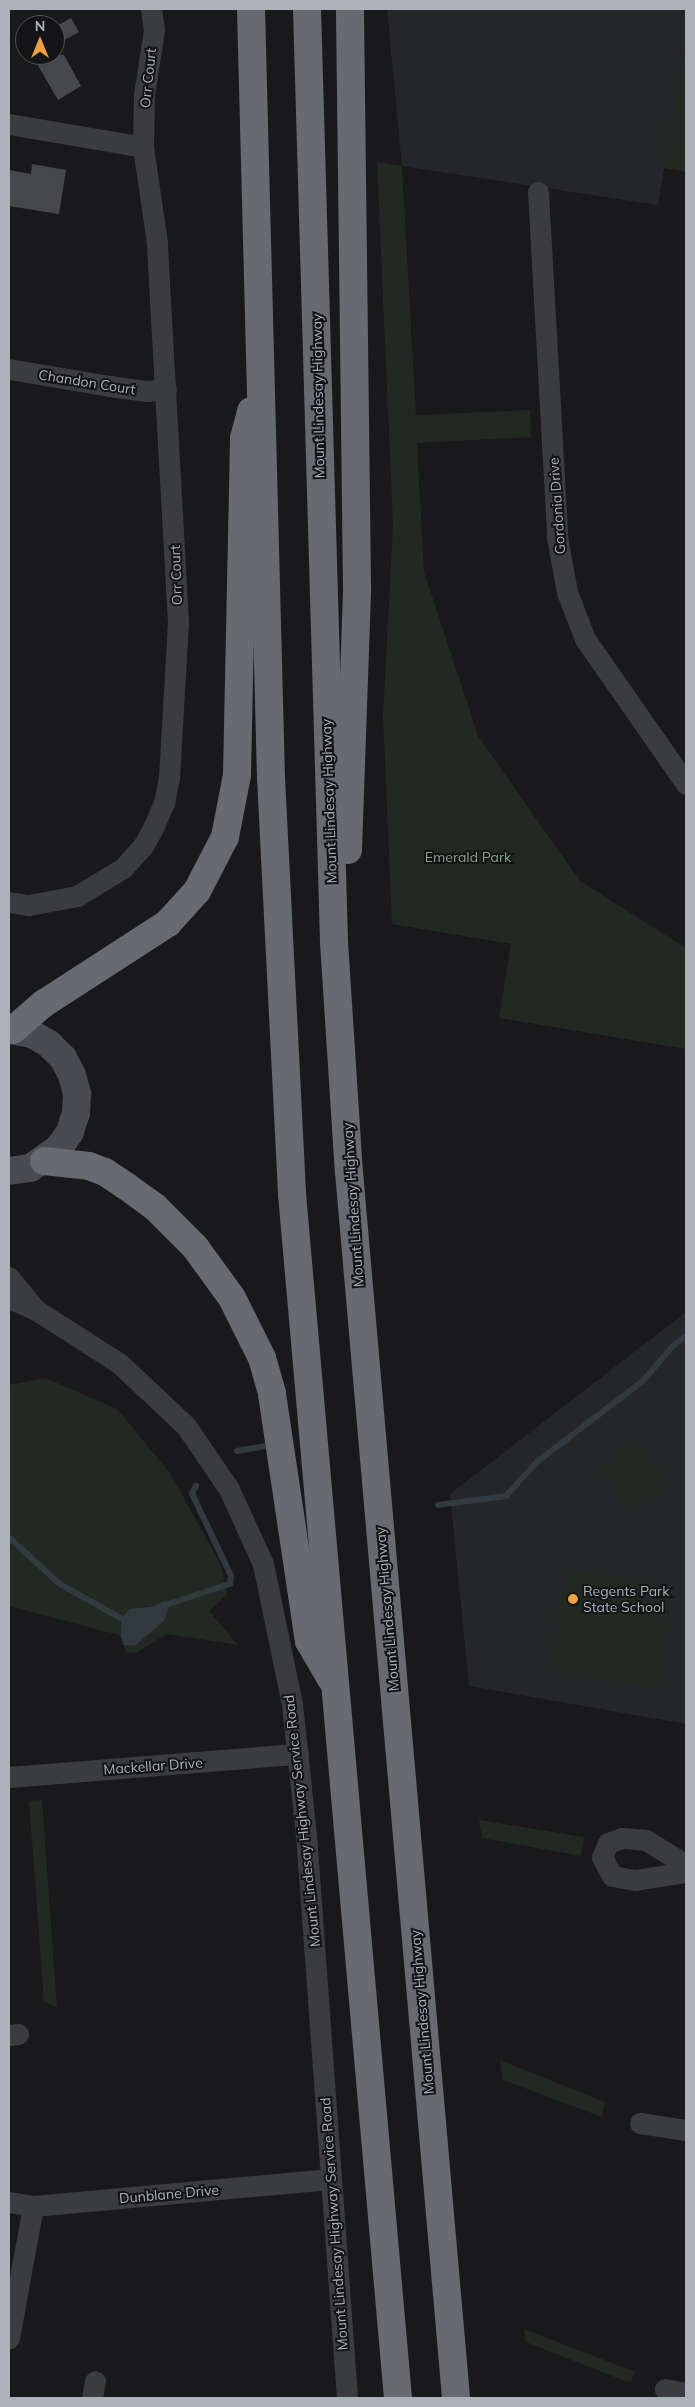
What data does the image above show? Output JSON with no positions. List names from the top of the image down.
{
  "streets": {
    "highway": ["Mount Lindesay Highway"],
    "street": [
      "Orr Court",
      "Chandon Court",
      "Gordonia Drive",
      "Mackellar Drive",
      "Mount Lindesay Highway Service Road",
      "Dunblane Drive"
    ]
  },
  "crossings": [
    ["Orr Court", "Chandon Court"],
    ["Mackellar Drive", "Mount Lindesay Highway Service Road"],
    ["Mount Lindesay Highway Service Road", "Dunblane Drive"]
  ],
  "parks": ["Emerald Park"],
  "places": ["Regents Park State School"],
  "north": "top"
}
